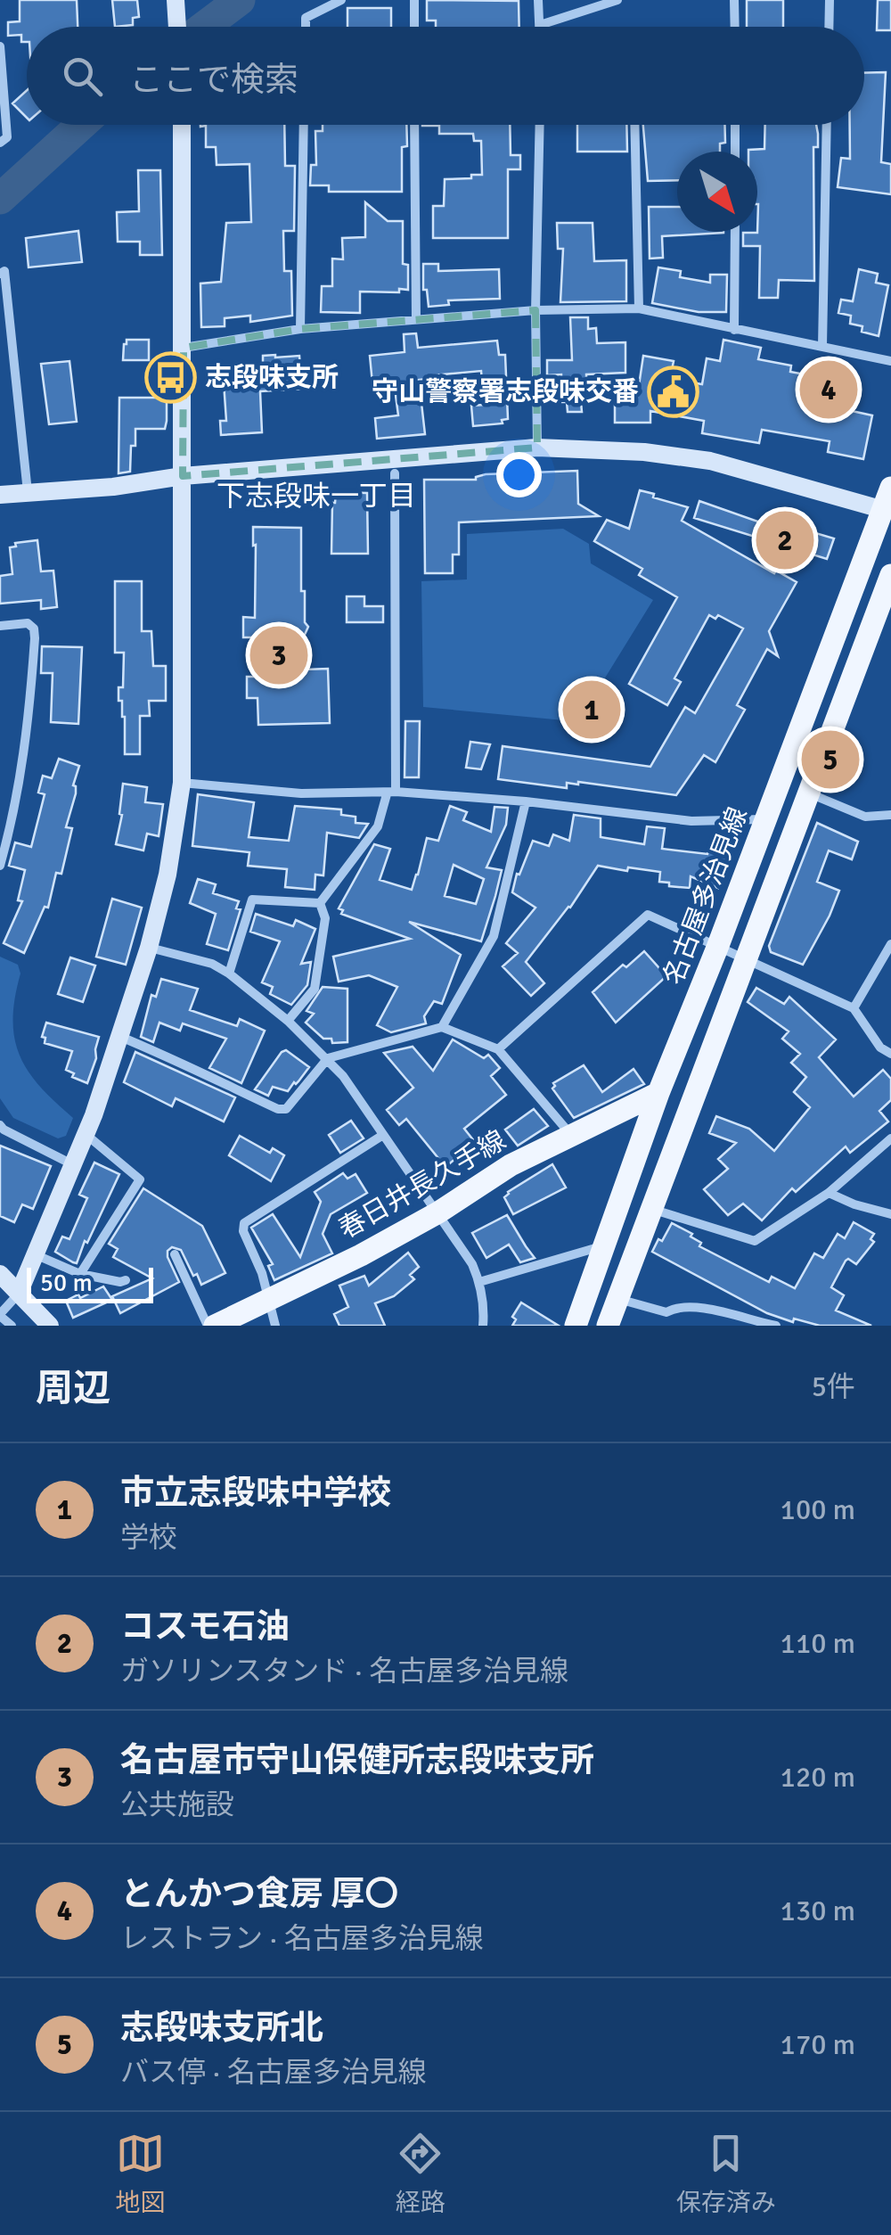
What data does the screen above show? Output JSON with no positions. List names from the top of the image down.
{
  "streets": {
    "main road": ["名古屋多治見線", "春日井長久手線"]
  },
  "crossings": [
    ["名古屋多治見線", "春日井長久手線"]
  ],
  "districts": ["下志段味一丁目"],
  "places": {
    "bus stop": ["志段味支所"],
    "public building": ["守山警察署志段味交番"]
  },
  "scale_bar": "50 m",
  "north": "bottom right",
  "page": {
    "search": "ここで検索",
    "pins": [
      "4",
      "2",
      "3",
      "1",
      "5"
    ],
    "scale": "50 m",
    "heading": ["周辺", "5件"],
    "list": [
      {
        "mark": "1",
        "name": "市立志段味中学校",
        "note": "学校",
        "value": "100 m"
      },
      {
        "mark": "2",
        "name": "コスモ石油",
        "note": "ガソリンスタンド · 名古屋多治見線",
        "value": "110 m"
      },
      {
        "mark": "3",
        "name": "名古屋市守山保健所志段味支所",
        "note": "公共施設",
        "value": "120 m"
      },
      {
        "mark": "4",
        "name": "とんかつ食房 厚〇",
        "note": "レストラン · 名古屋多治見線",
        "value": "130 m"
      },
      {
        "mark": "5",
        "name": "志段味支所北",
        "note": "バス停 · 名古屋多治見線",
        "value": "170 m"
      }
    ],
    "nav": ["地図", "経路", "保存済み"]
  }
}
